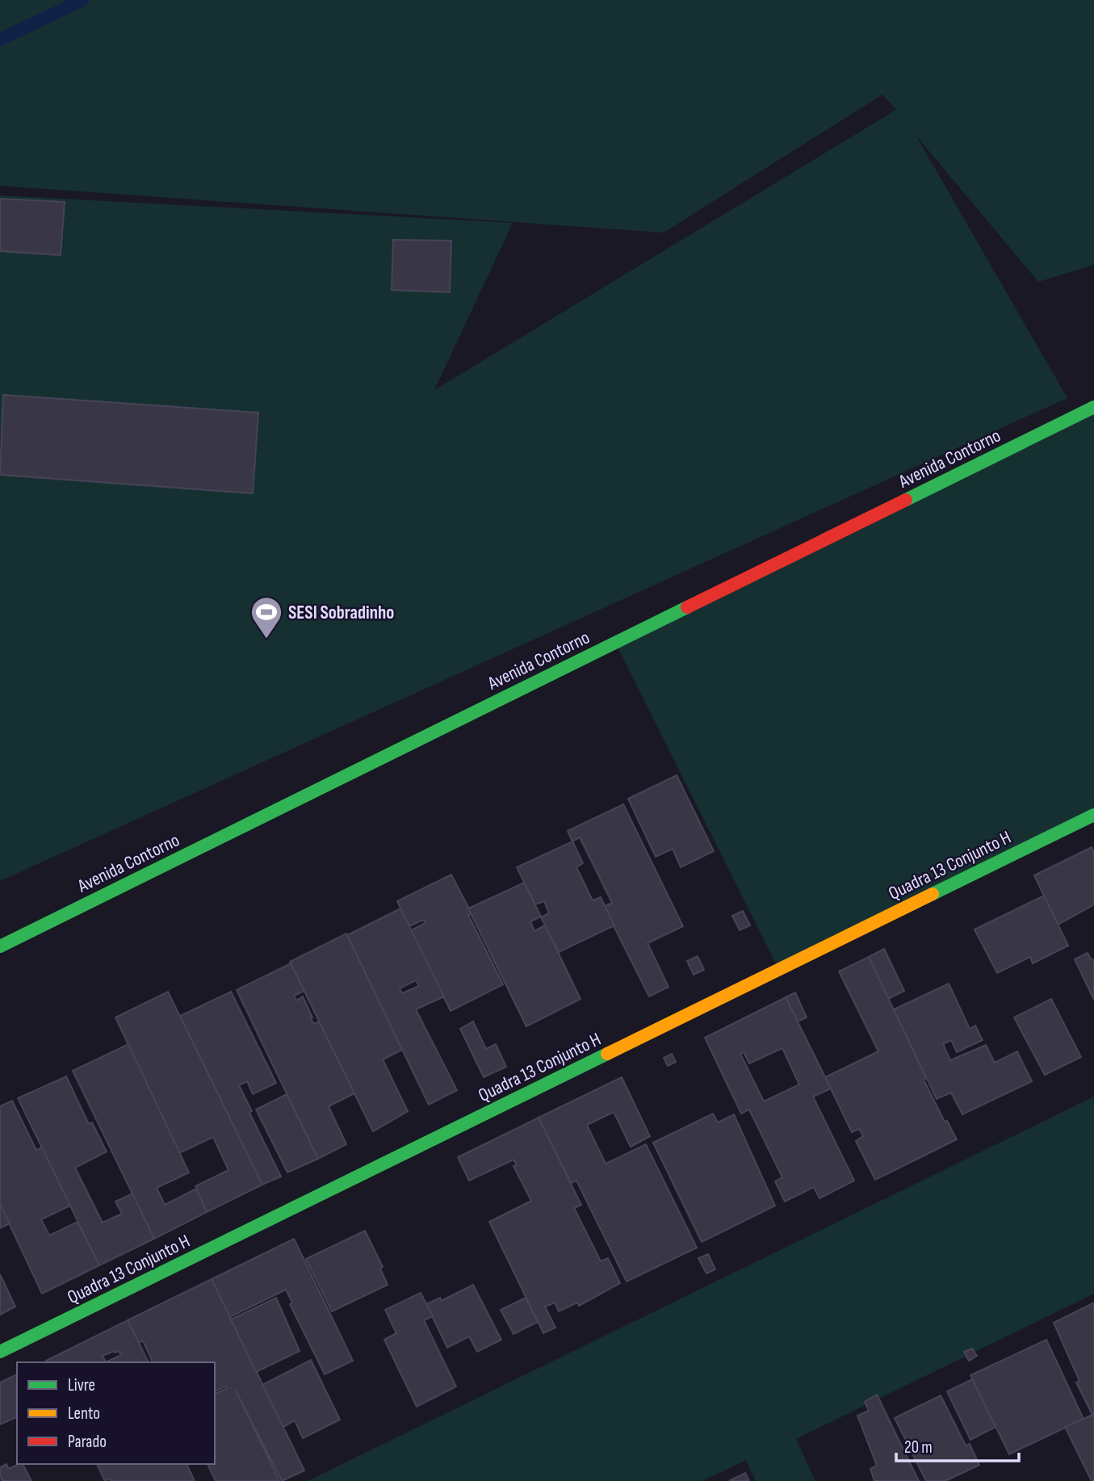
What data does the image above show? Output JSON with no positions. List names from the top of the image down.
{
  "streets": {
    "street": ["Avenida Contorno", "Quadra 13 Conjunto H"]
  },
  "places": {
    "sports": ["SESI Sobradinho"]
  },
  "legend": ["Livre", "Lento", "Parado"],
  "scale_bar": "20 m"
}
